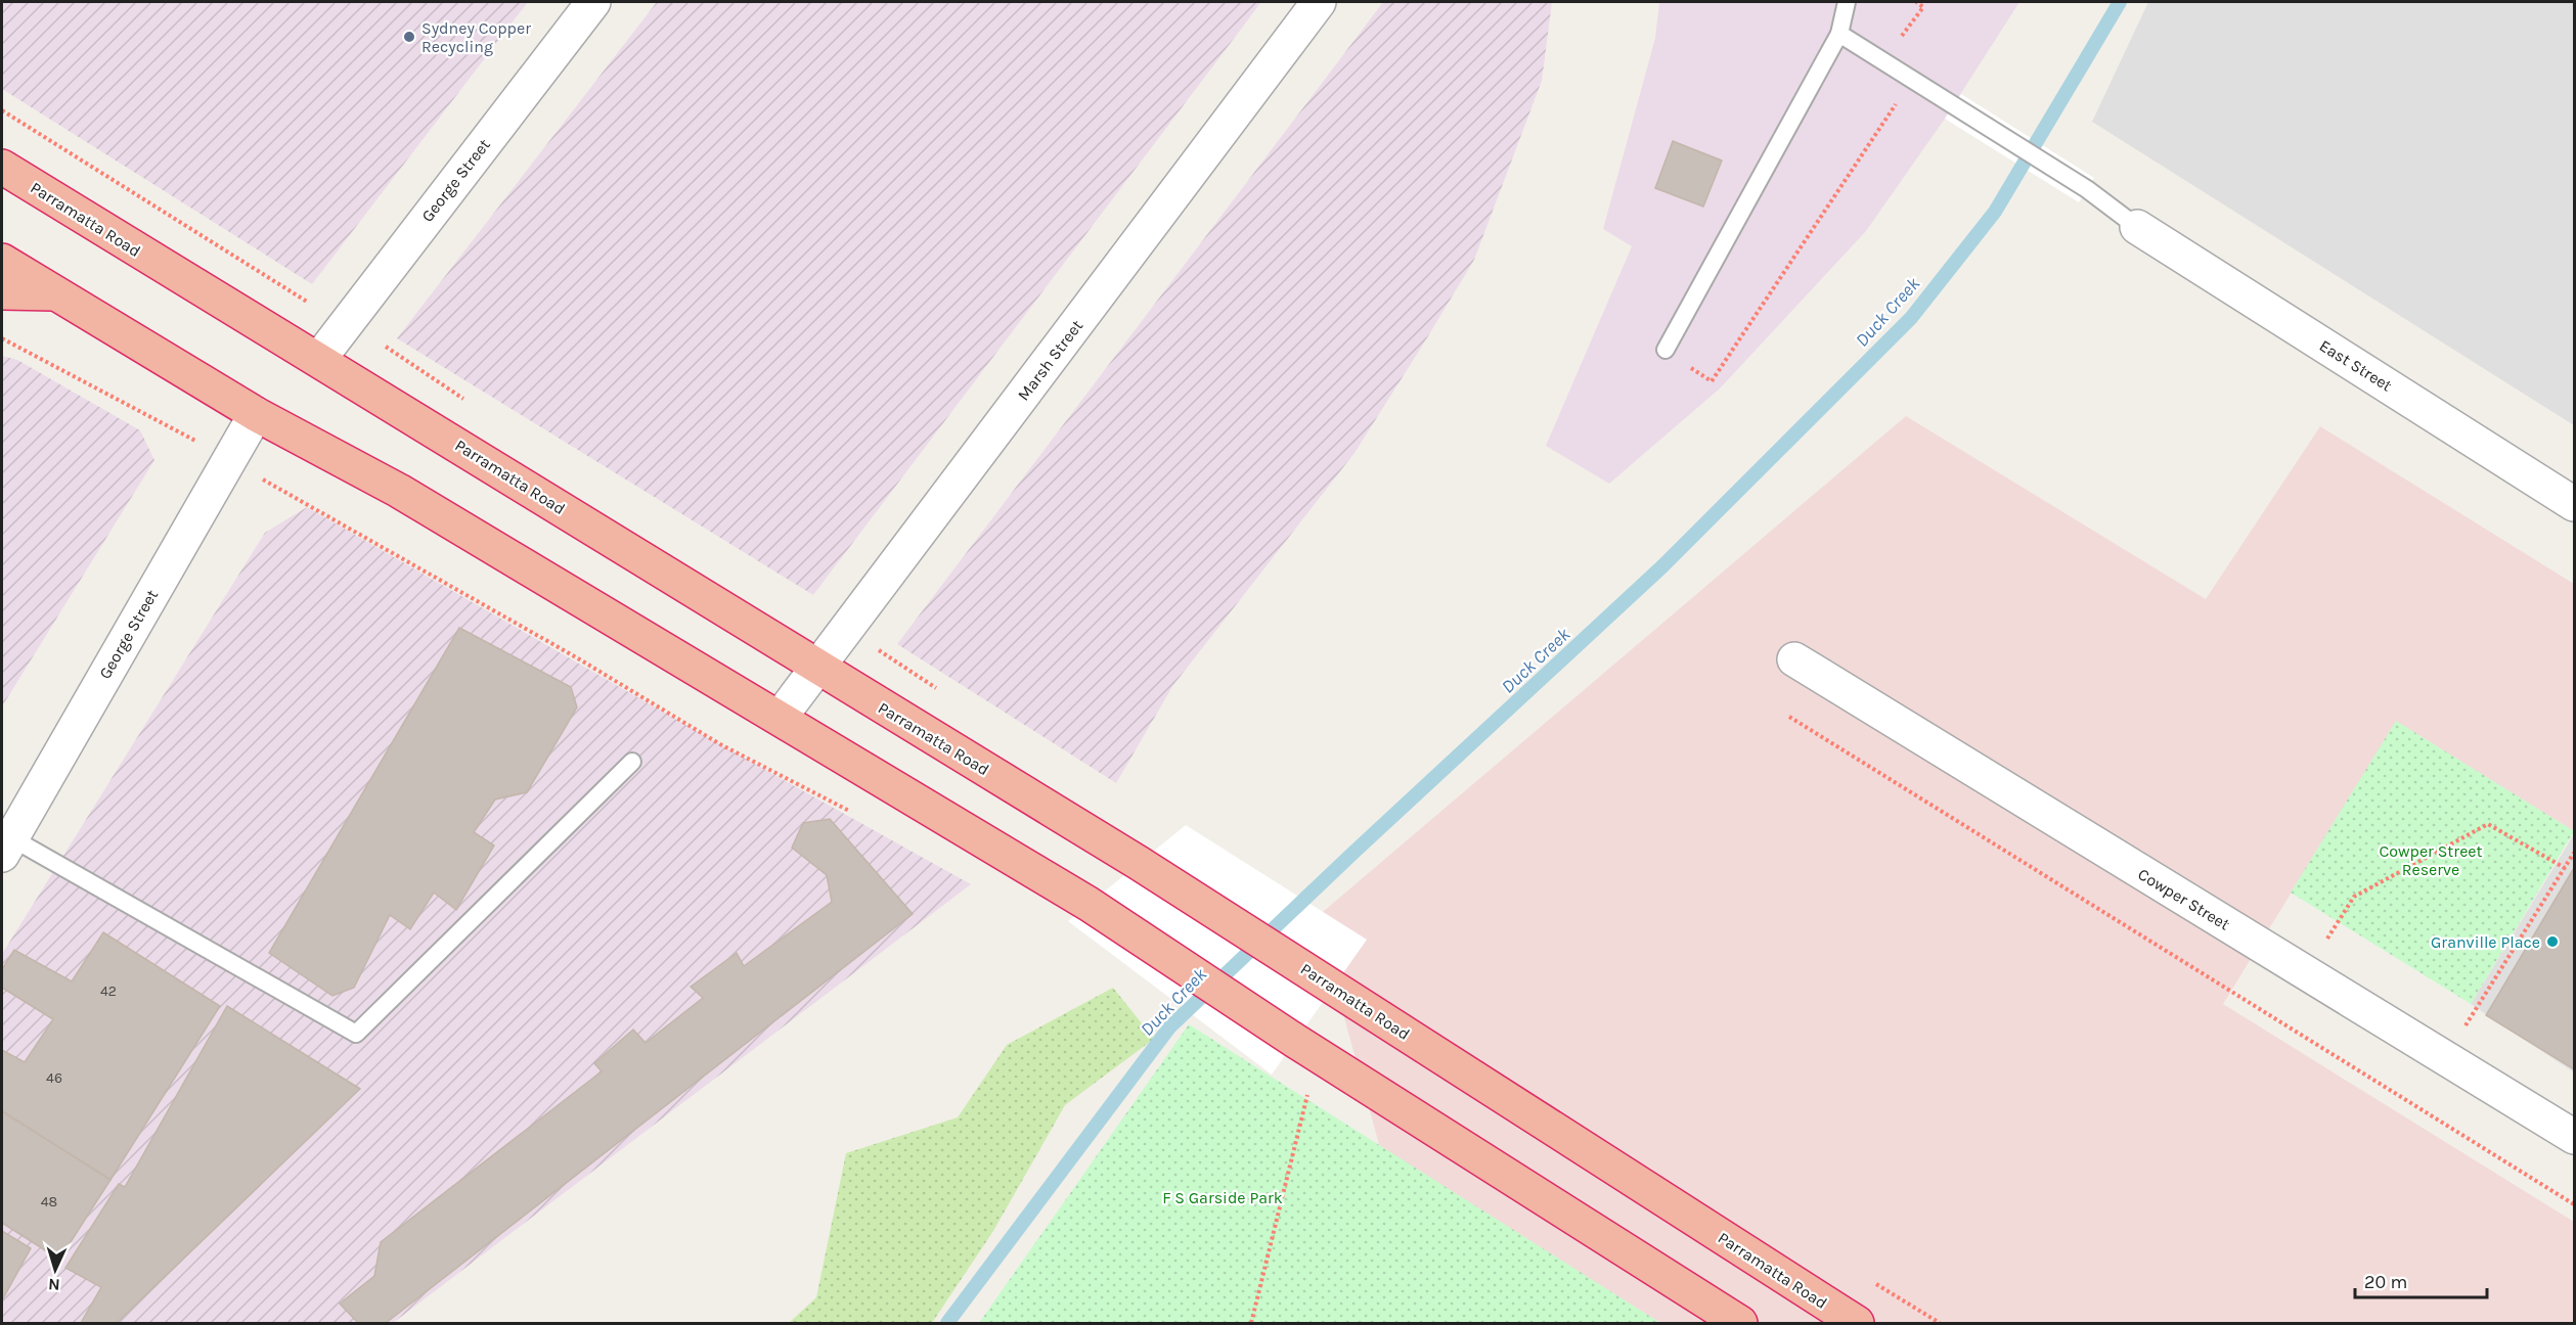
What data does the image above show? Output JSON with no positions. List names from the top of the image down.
{
  "streets": {
    "highway": ["Parramatta Road"],
    "street": [
      "George Street",
      "Marsh Street",
      "East Street",
      "Cowper Street"
    ]
  },
  "crossings": [
    ["George Street", "Parramatta Road"],
    ["Parramatta Road", "Marsh Street"]
  ],
  "water": ["Duck Creek"],
  "parks": ["Cowper Street Reserve", "F S Garside Park"],
  "places": ["Sydney Copper Recycling", "Granville Place"],
  "house_numbers": ["42", "46", "48"],
  "scale_bar": "20 m",
  "north": "bottom"
}
